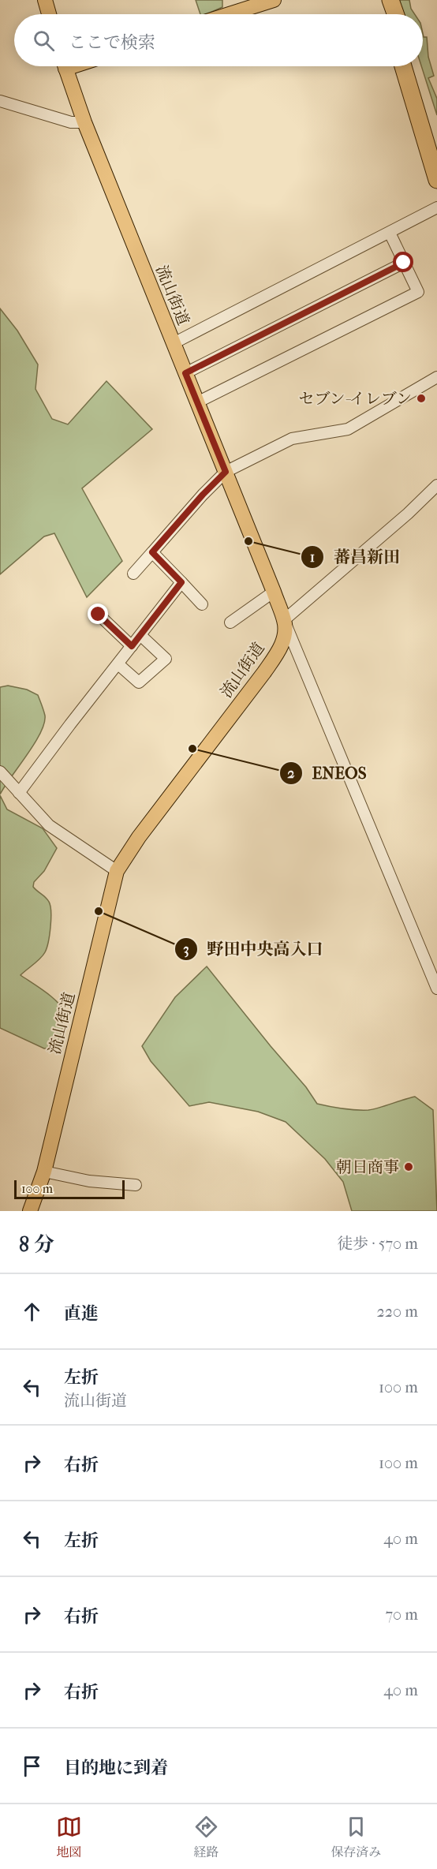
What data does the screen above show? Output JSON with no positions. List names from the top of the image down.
{
  "streets": {
    "main road": ["流山街道"]
  },
  "places": [
    "セブン-イレブン",
    "蕃昌新田",
    "ENEOS",
    "野田中央高入口",
    "朝日商事"
  ],
  "scale_bar": "100 m",
  "page": {
    "search": "ここで検索",
    "scale": "100 m",
    "heading": ["8 分", "徒歩 · 570 m"],
    "list": [
      ["直進", "220 m"],
      ["左折", "流山街道", "100 m"],
      ["右折", "100 m"],
      ["左折", "40 m"],
      ["右折", "70 m"],
      ["右折", "40 m"],
      "目的地に到着"
    ],
    "nav": ["地図", "経路", "保存済み"]
  }
}
